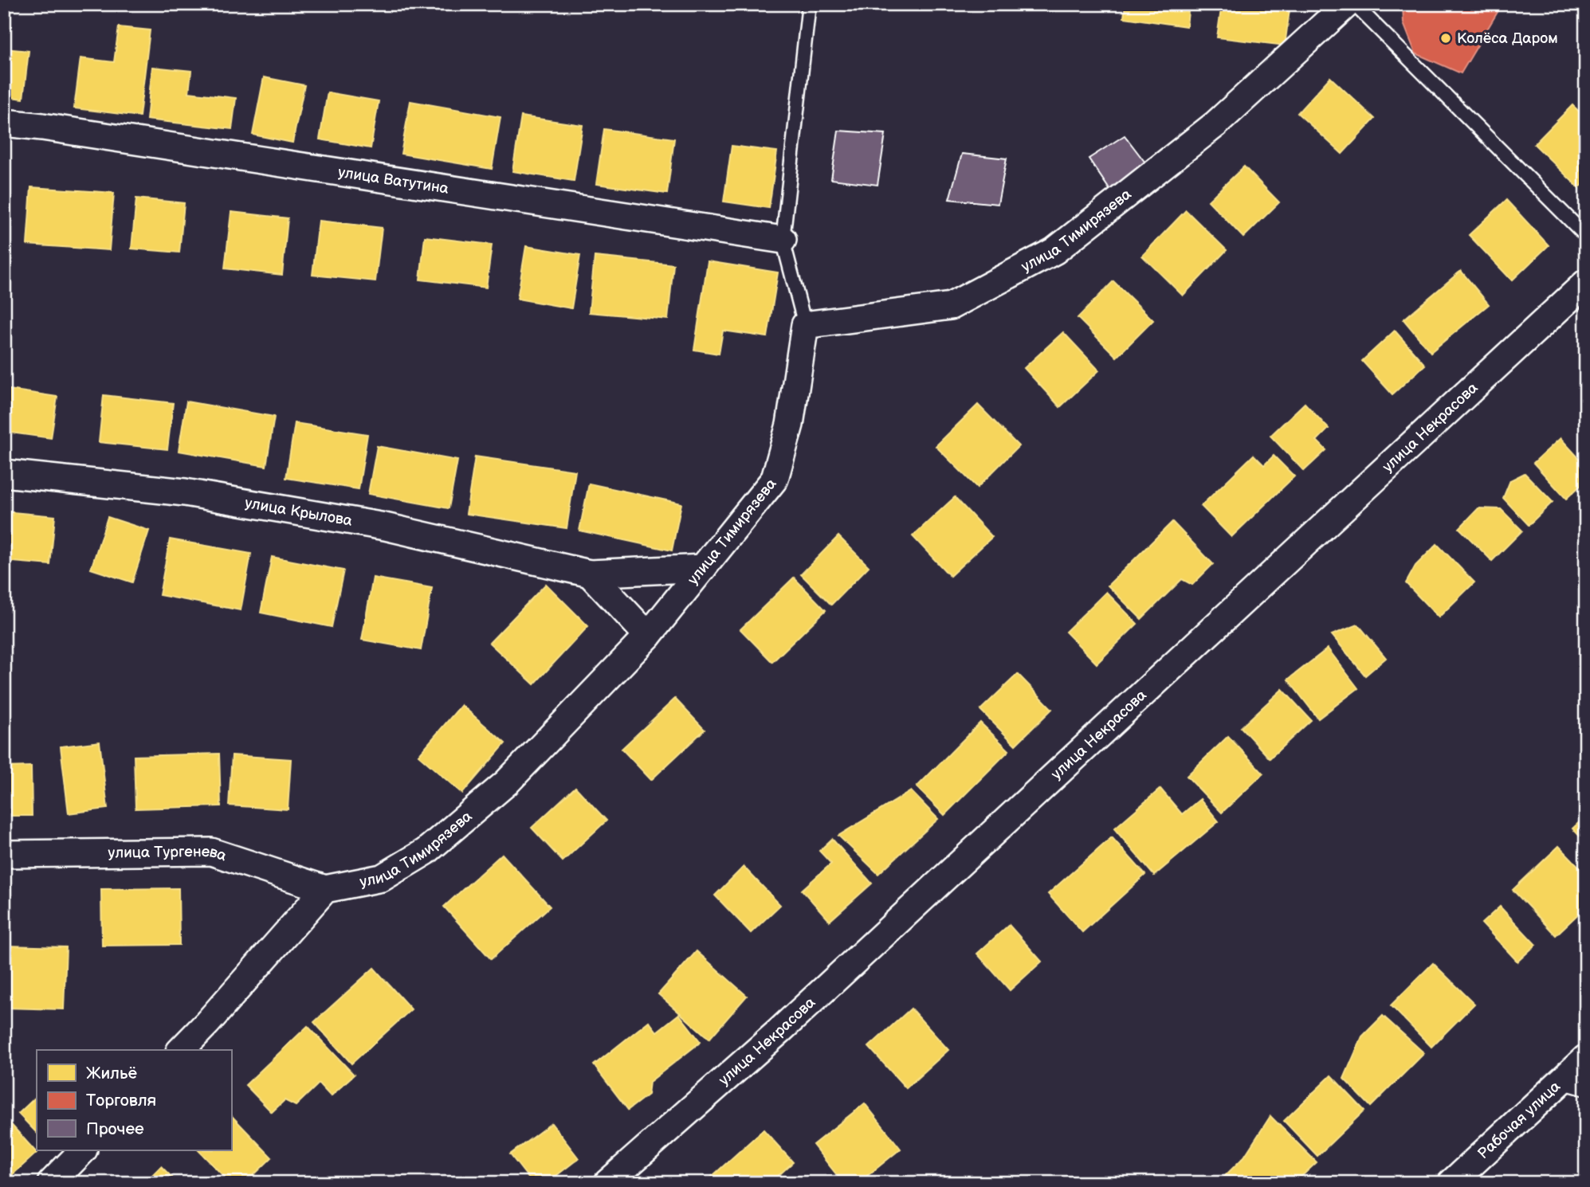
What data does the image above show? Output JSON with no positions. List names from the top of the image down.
{
  "streets": {
    "street": [
      "улица Ватутина",
      "улица Тимирязева",
      "улица Некрасова",
      "улица Крылова",
      "улица Тургенева",
      "Рабочая улица"
    ]
  },
  "crossings": [
    ["улица Тимирязева", "улица Крылова"],
    ["улица Тимирязева", "улица Тургенева"]
  ],
  "places": ["Колёса Даром"],
  "legend": ["Жильё", "Торговля", "Прочее"]
}
